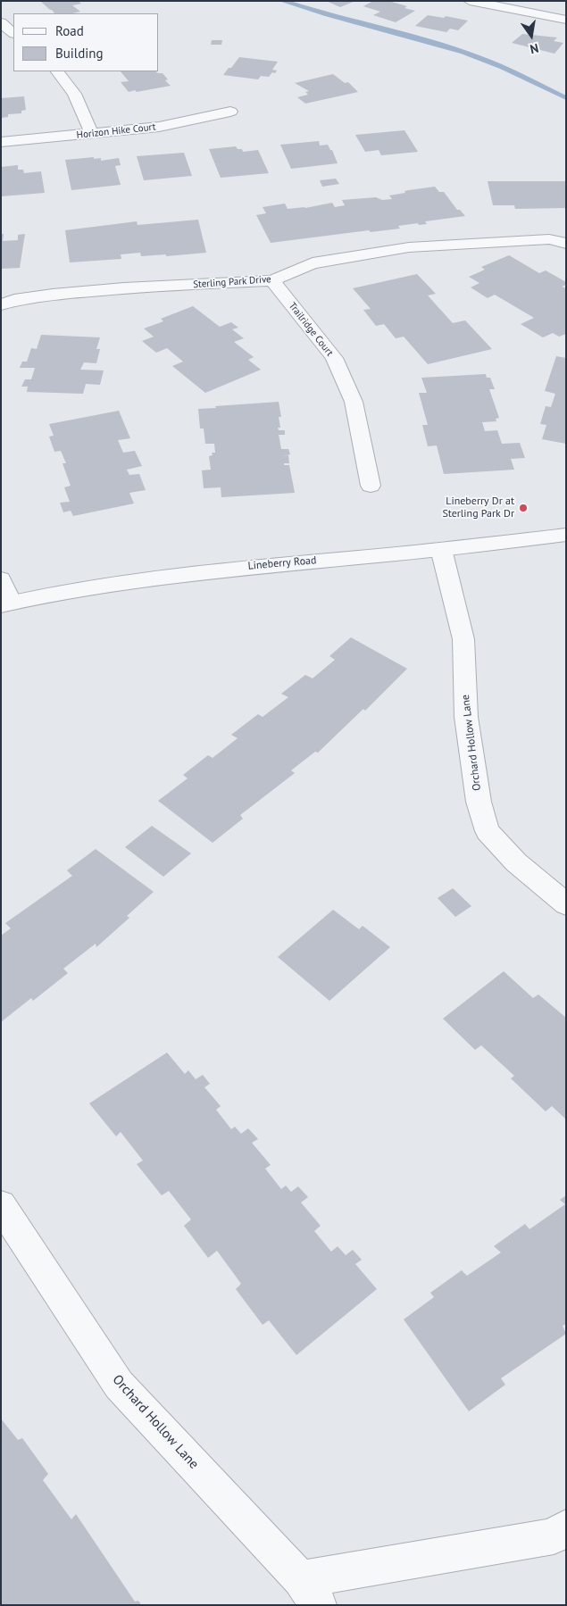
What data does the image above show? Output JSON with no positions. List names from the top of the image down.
{
  "streets": {
    "street": [
      "Horizon Hike Court",
      "Sterling Park Drive",
      "Trailridge Court",
      "Lineberry Road",
      "Orchard Hollow Lane"
    ]
  },
  "crossings": [
    ["Sterling Park Drive", "Trailridge Court"],
    ["Lineberry Road", "Orchard Hollow Lane"]
  ],
  "places": ["Lineberry Dr at Sterling Park Dr"],
  "legend": ["Road", "Building"],
  "north": "bottom"
}
